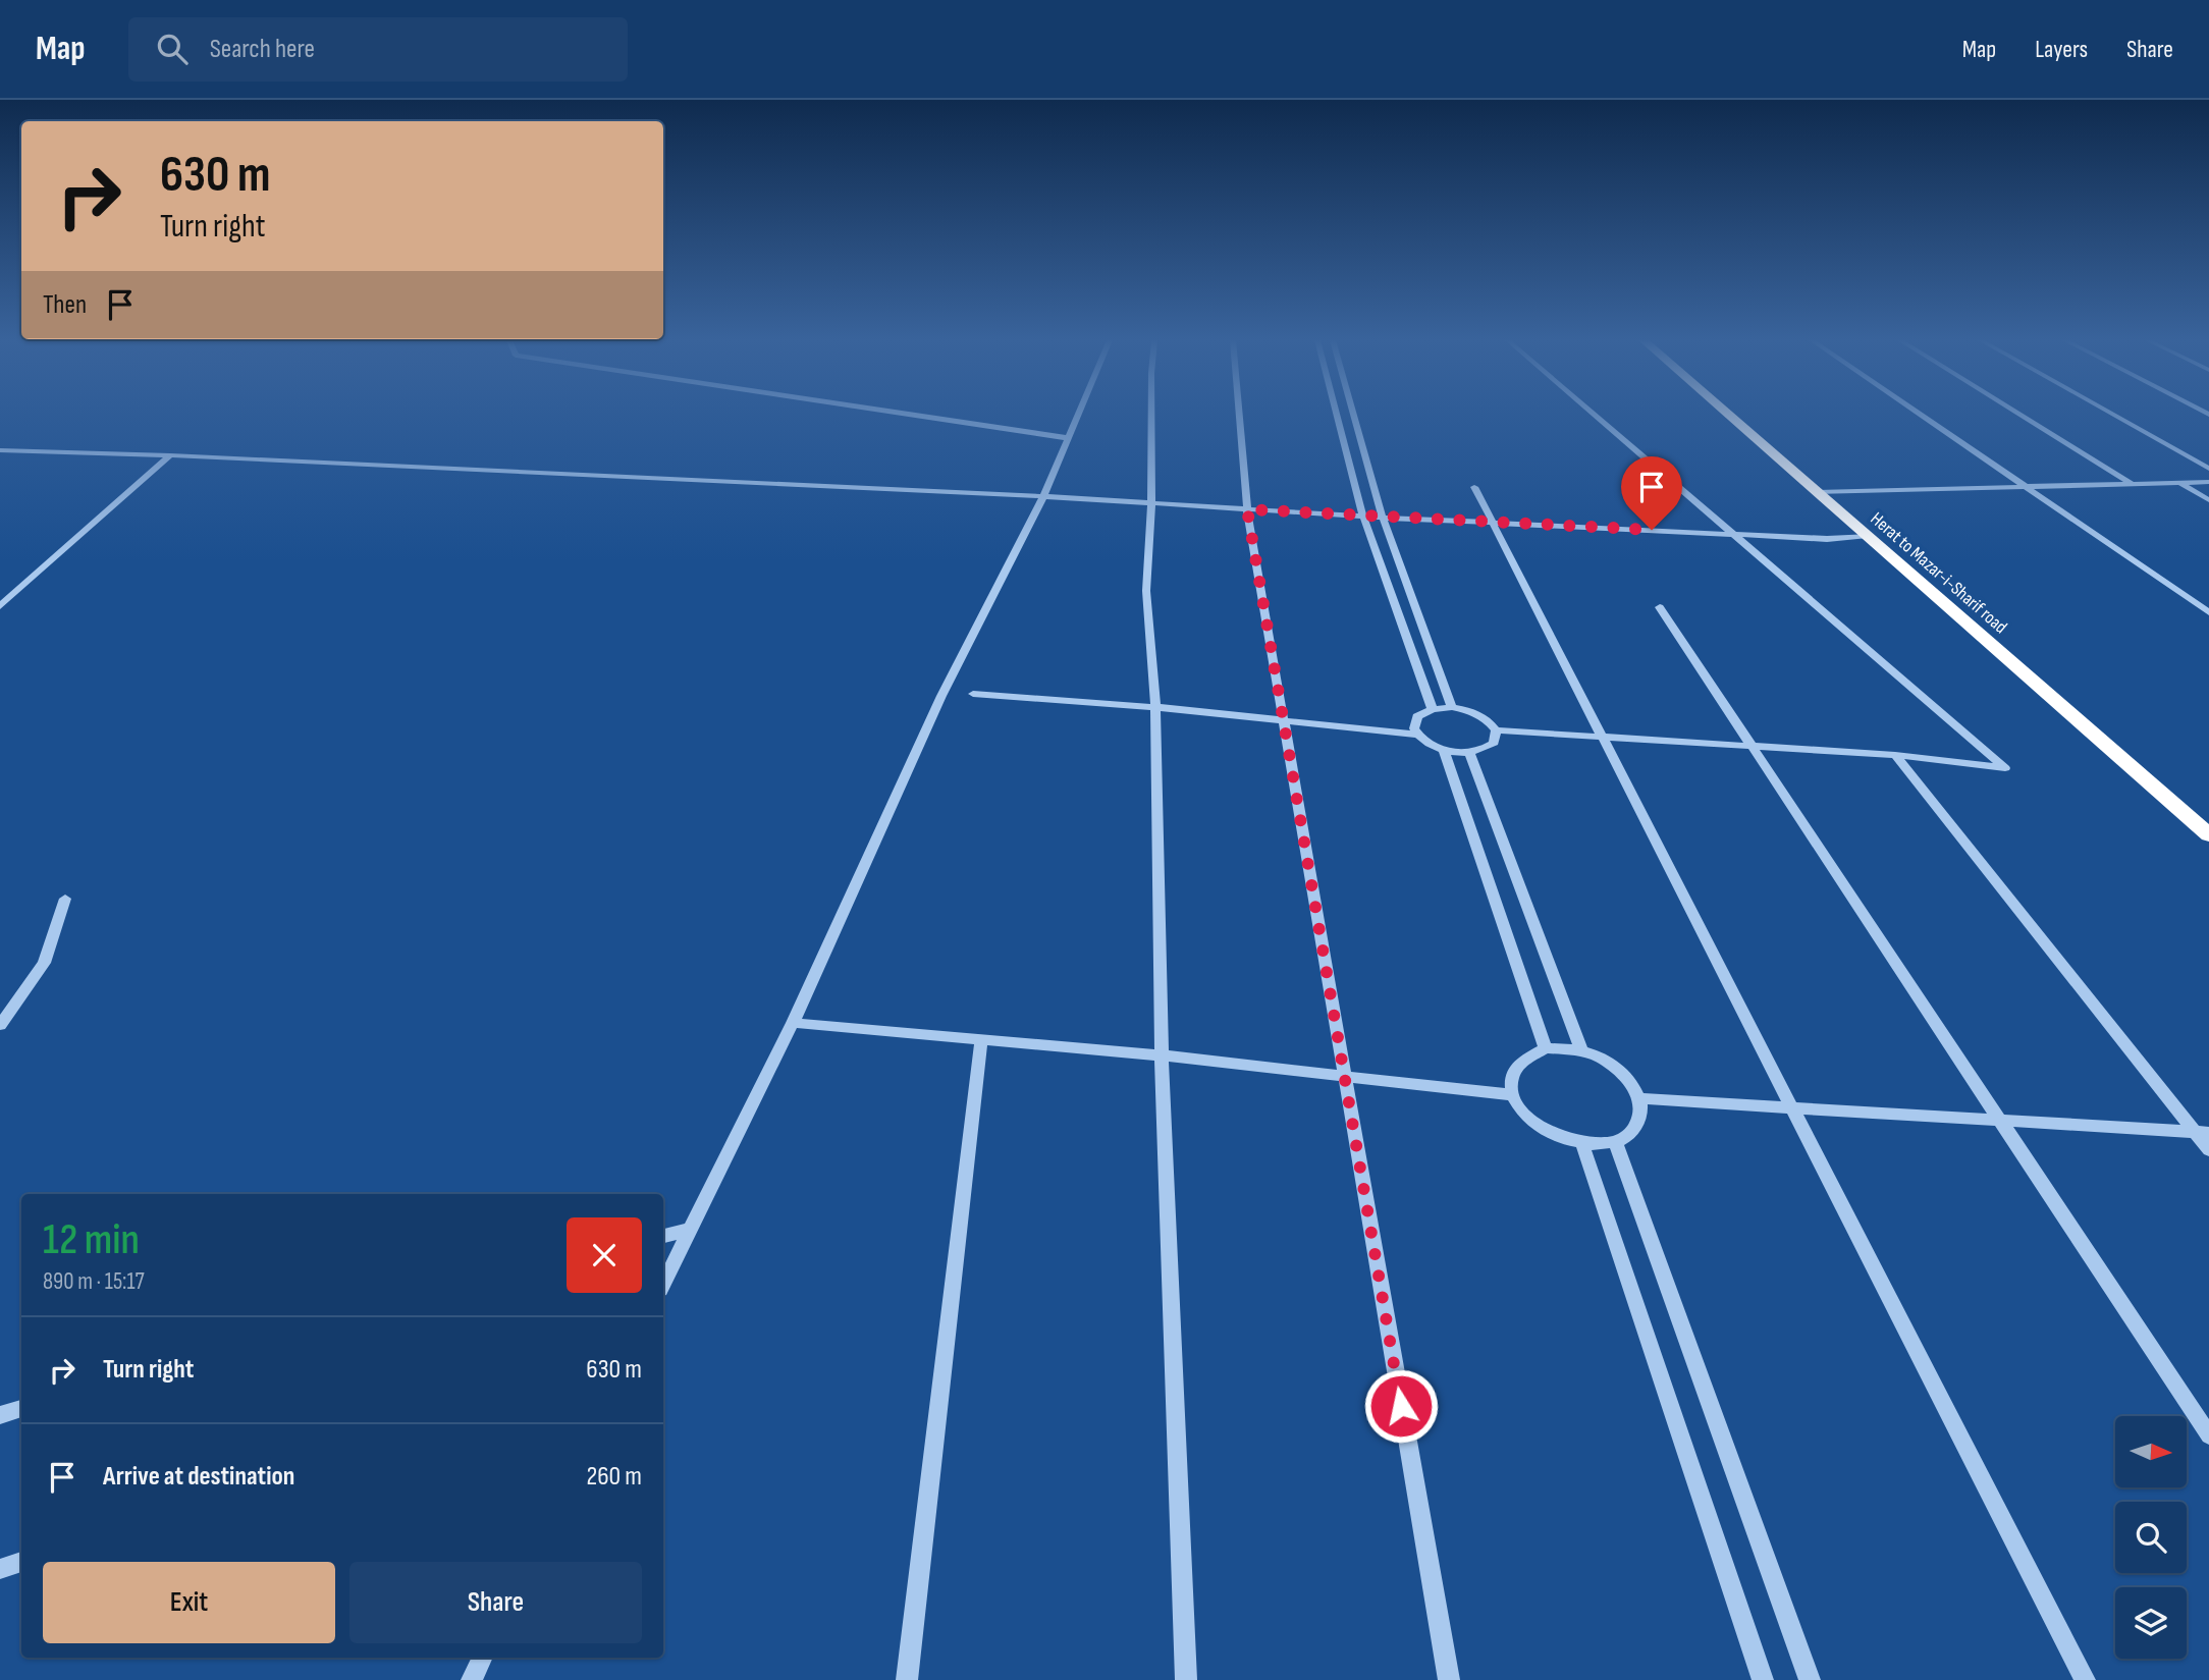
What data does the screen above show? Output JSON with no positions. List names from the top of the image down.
{
  "streets": {
    "highway": ["Herat to Mazar-i-Sharif road"]
  },
  "north": "right",
  "page": {
    "header": "Map",
    "search": "Search here",
    "nav": ["Map", "Layers", "Share"],
    "turn": ["630 m", "Turn right"],
    "then": "Then",
    "heading": ["12 min", "890 m · 15:17"],
    "list": [
      {
        "name": "Turn right",
        "value": "630 m"
      },
      {
        "name": "Arrive at destination",
        "value": "260 m"
      }
    ],
    "buttons": ["Exit", "Share"]
  }
}
